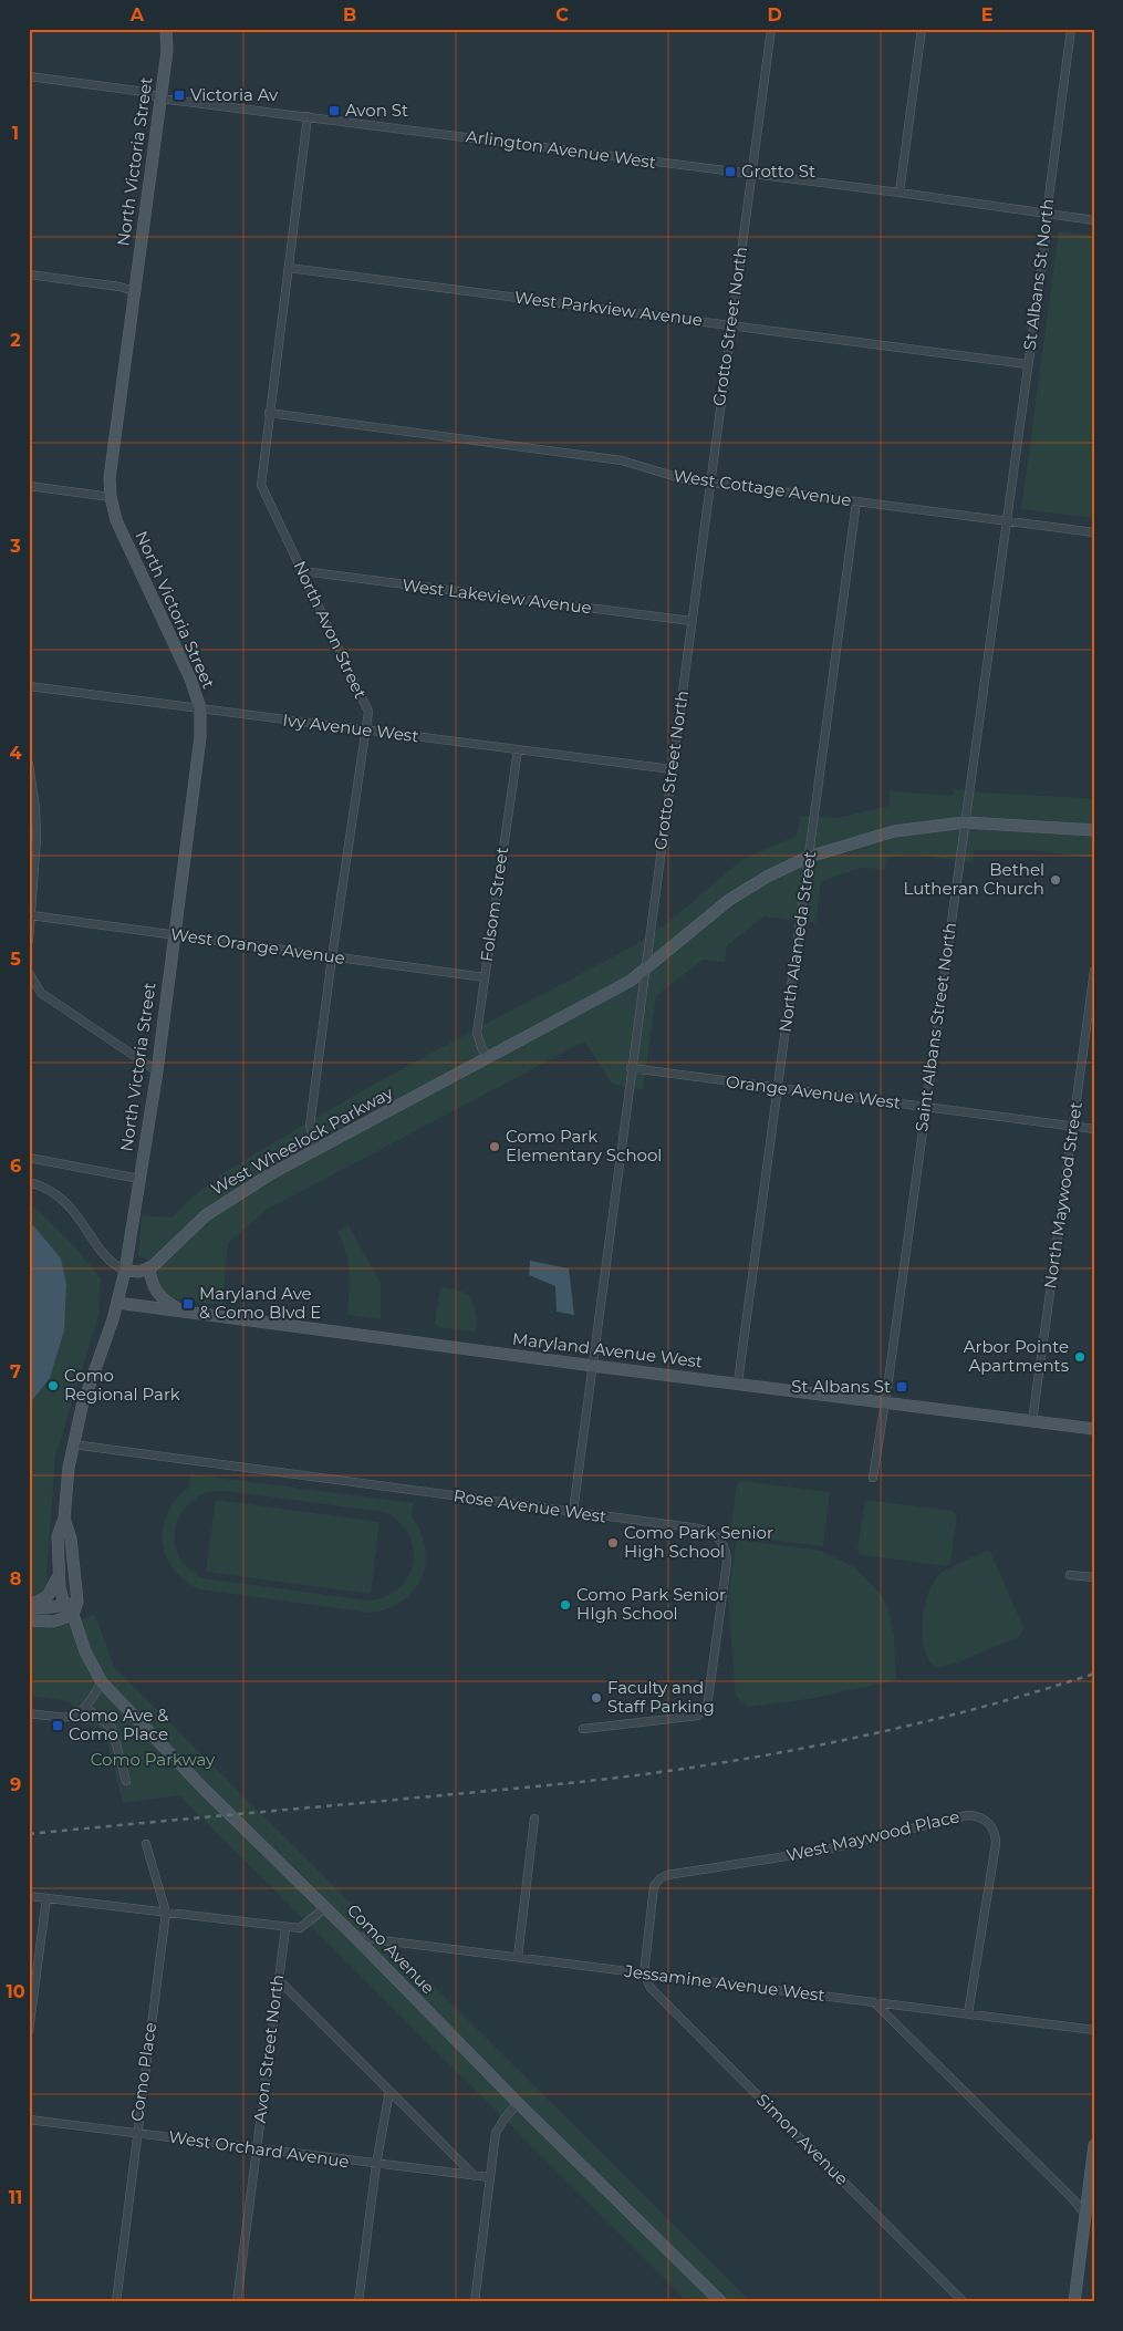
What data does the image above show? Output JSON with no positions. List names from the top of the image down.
{
  "streets": {
    "street": [
      "Arlington Avenue West",
      "North Victoria Street",
      "St Albans St North",
      "West Parkview Avenue",
      "Grotto Street North",
      "West Cottage Avenue",
      "West Lakeview Avenue",
      "North Avon Street",
      "Ivy Avenue West",
      "Folsom Street",
      "North Alameda Street",
      "West Orange Avenue",
      "Saint Albans Street North",
      "Orange Avenue West",
      "West Wheelock Parkway",
      "North Maywood Street",
      "Maryland Avenue West",
      "Rose Avenue West",
      "West Maywood Place",
      "Como Avenue",
      "Jessamine Avenue West",
      "Avon Street North",
      "Como Place",
      "Simon Avenue",
      "West Orchard Avenue"
    ]
  },
  "crossings": [
    ["Arlington Avenue West", "North Victoria Street"],
    ["Arlington Avenue West", "St Albans St North"],
    ["Arlington Avenue West", "Grotto Street North"],
    ["Arlington Avenue West", "North Avon Street"],
    ["North Victoria Street", "Ivy Avenue West"],
    ["North Victoria Street", "West Orange Avenue"],
    ["North Victoria Street", "Maryland Avenue West"],
    ["North Victoria Street", "Rose Avenue West"],
    ["St Albans St North", "West Parkview Avenue"],
    ["St Albans St North", "West Cottage Avenue"],
    ["St Albans St North", "Saint Albans Street North"],
    ["West Parkview Avenue", "Grotto Street North"],
    ["West Parkview Avenue", "North Avon Street"],
    ["Grotto Street North", "West Cottage Avenue"],
    ["Grotto Street North", "West Lakeview Avenue"],
    ["Grotto Street North", "Ivy Avenue West"],
    ["Grotto Street North", "Orange Avenue West"],
    ["Grotto Street North", "West Wheelock Parkway"],
    ["Grotto Street North", "Maryland Avenue West"],
    ["Grotto Street North", "Rose Avenue West"],
    ["West Cottage Avenue", "North Avon Street"],
    ["West Cottage Avenue", "North Alameda Street"],
    ["West Cottage Avenue", "Saint Albans Street North"],
    ["West Lakeview Avenue", "North Avon Street"],
    ["North Avon Street", "Ivy Avenue West"],
    ["North Avon Street", "West Orange Avenue"],
    ["North Avon Street", "West Wheelock Parkway"],
    ["Ivy Avenue West", "Folsom Street"],
    ["Folsom Street", "West Orange Avenue"],
    ["Folsom Street", "West Wheelock Parkway"],
    ["North Alameda Street", "Orange Avenue West"],
    ["North Alameda Street", "West Wheelock Parkway"],
    ["North Alameda Street", "Maryland Avenue West"],
    ["Saint Albans Street North", "Orange Avenue West"],
    ["Saint Albans Street North", "West Wheelock Parkway"],
    ["Saint Albans Street North", "Maryland Avenue West"],
    ["Orange Avenue West", "North Maywood Street"],
    ["North Maywood Street", "Maryland Avenue West"],
    ["West Maywood Place", "Jessamine Avenue West"],
    ["West Maywood Place", "Simon Avenue"],
    ["Como Avenue", "Jessamine Avenue West"],
    ["Jessamine Avenue West", "Simon Avenue"],
    ["Avon Street North", "West Orchard Avenue"],
    ["Como Place", "West Orchard Avenue"]
  ],
  "parks": ["Como Parkway"],
  "places": {
    "transit": [
      "Victoria Av",
      "Avon St",
      "Grotto St",
      "Maryland Ave & Como Blvd E",
      "St Albans St",
      "Como Ave & Como Place"
    ],
    "other": [
      "Bethel Lutheran Church",
      "Como Park Elementary School",
      "Arbor Pointe Apartments",
      "Como Regional Park",
      "Como Park Senior High School",
      "Como Park Senior HIgh School",
      "Faculty and Staff Parking"
    ]
  },
  "grid": {
    "columns": [
      "A",
      "B",
      "C",
      "D",
      "E"
    ],
    "rows": [
      "1",
      "2",
      "3",
      "4",
      "5",
      "6",
      "7",
      "8",
      "9",
      "10",
      "11"
    ]
  }
}
